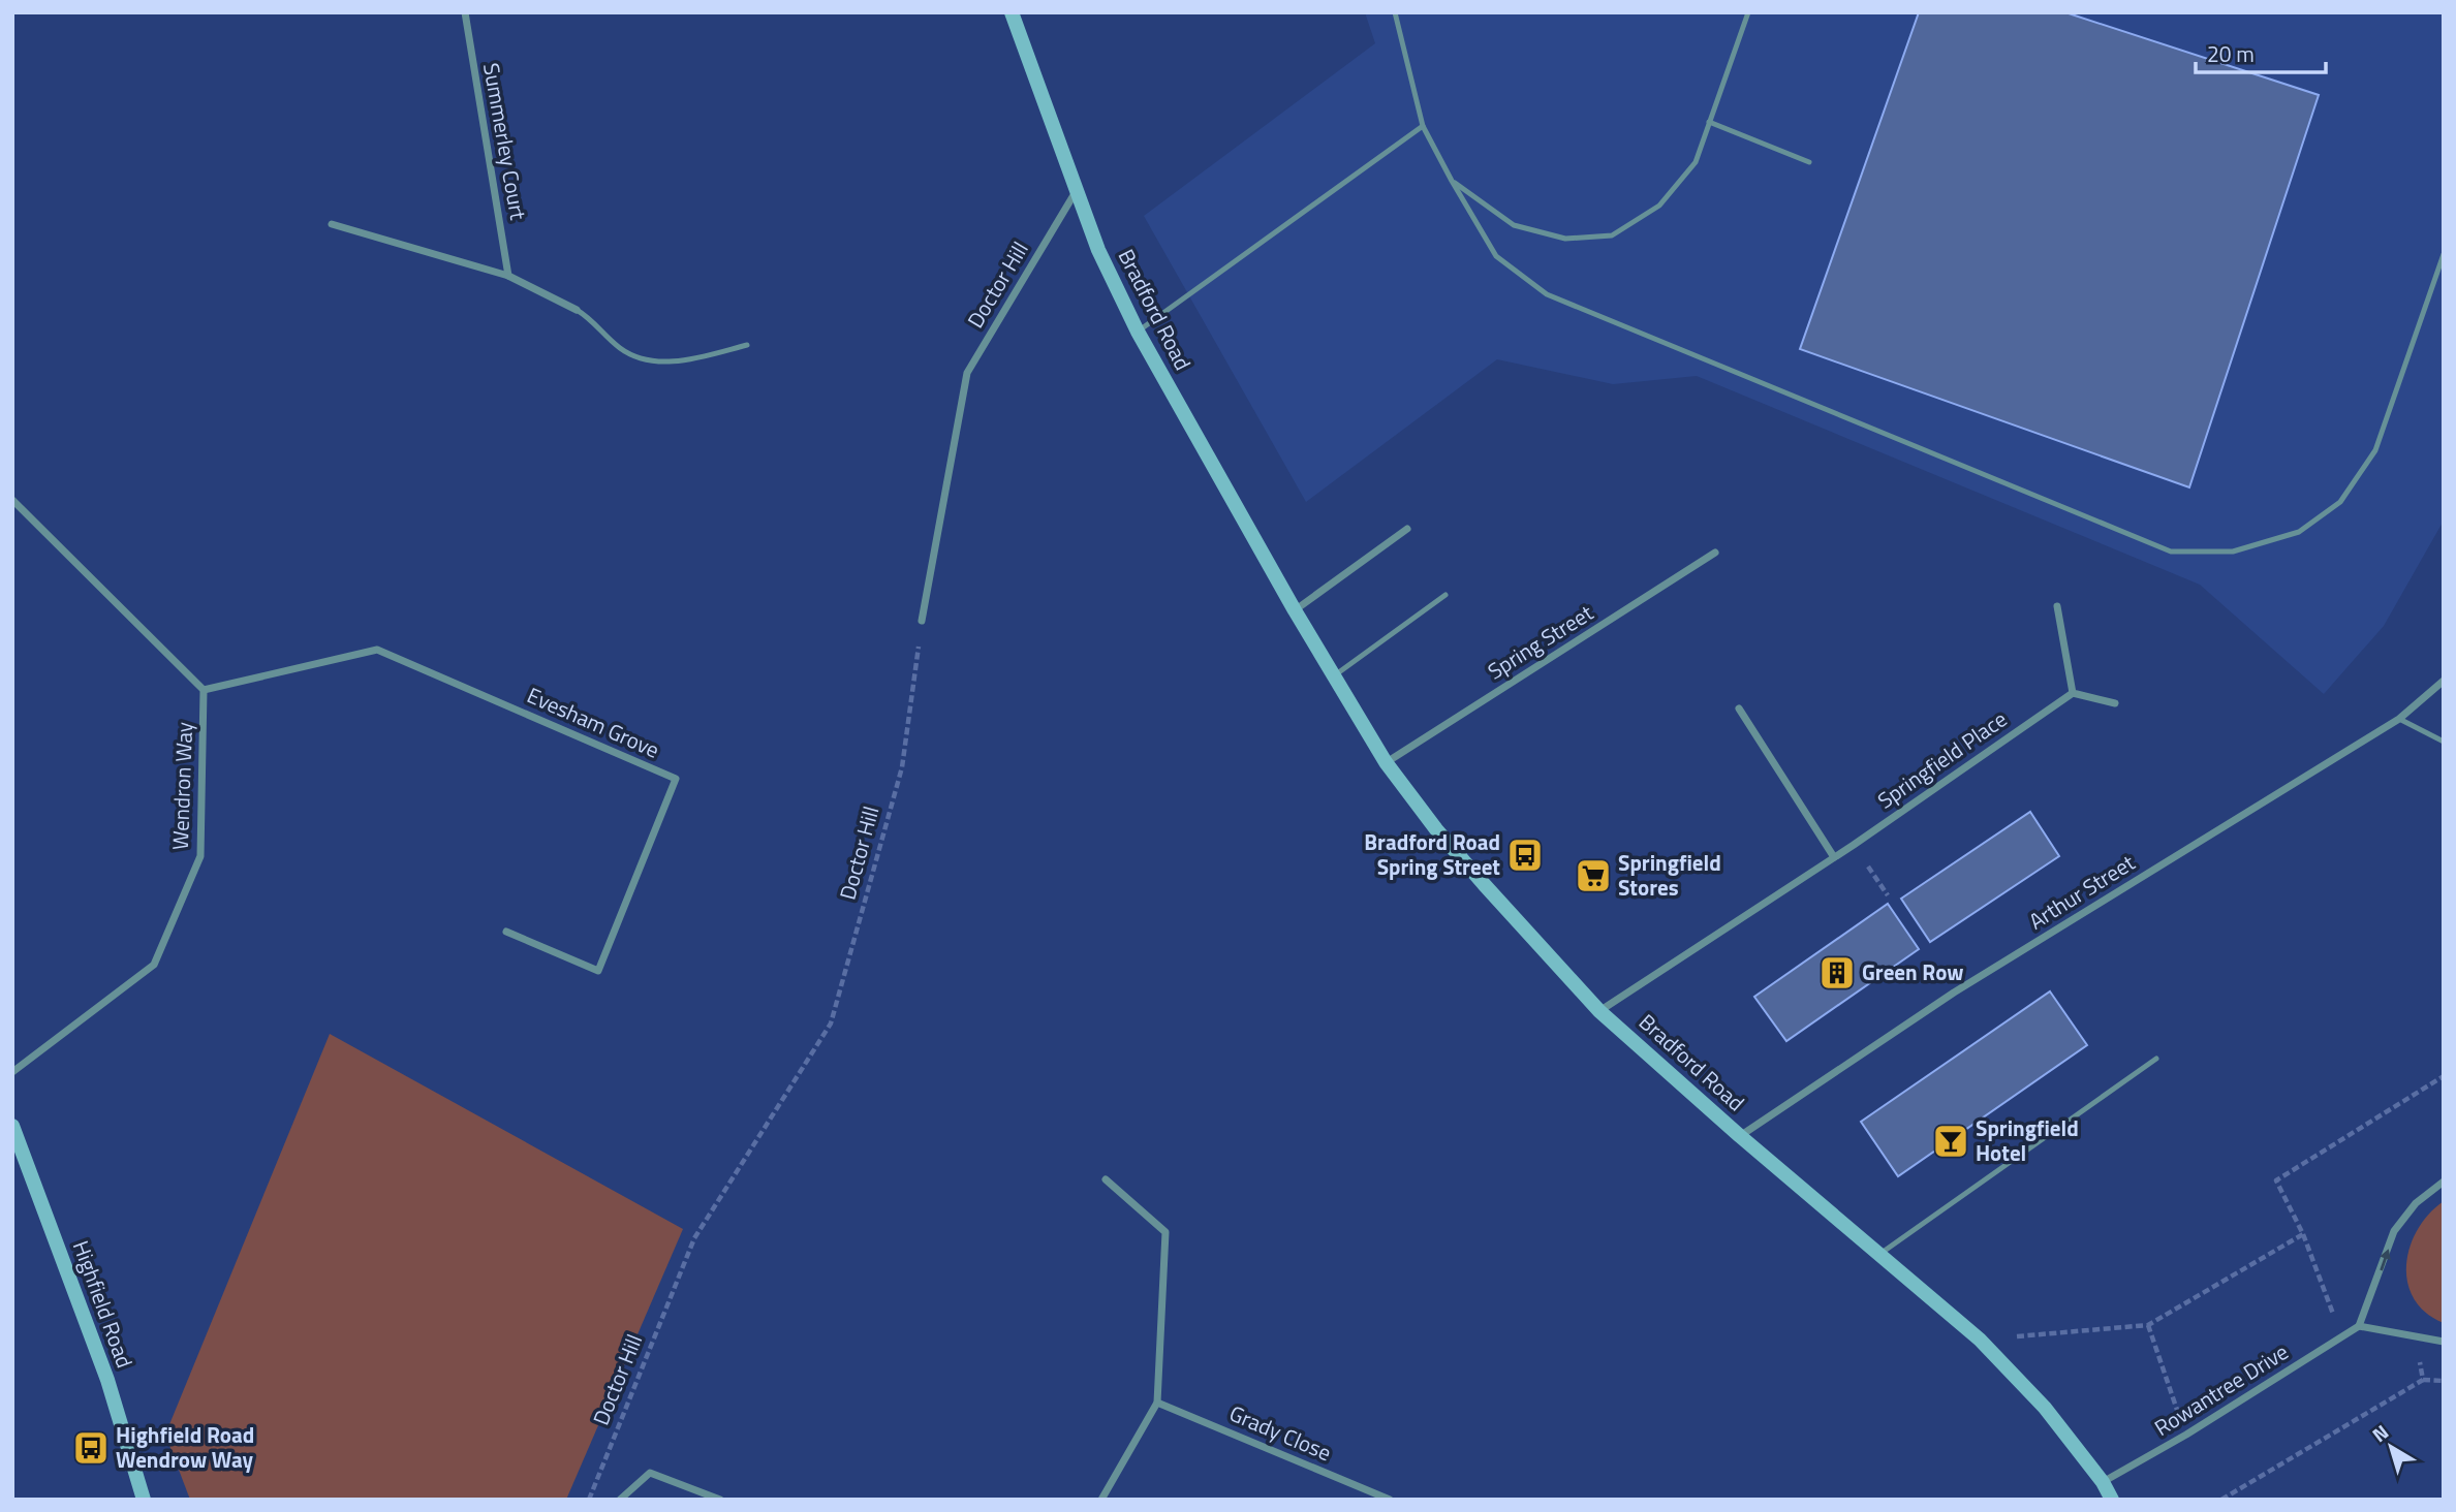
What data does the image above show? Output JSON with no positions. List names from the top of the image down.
{
  "streets": {
    "street": [
      "Summerley Court",
      "Doctor Hill",
      "Bradford Road",
      "Spring Street",
      "Evesham Grove",
      "Springfield Place",
      "Wendron Way",
      "Arthur Street",
      "Highfield Road",
      "Rowantree Drive",
      "Grady Close"
    ]
  },
  "crossings": [
    ["Doctor Hill", "Bradford Road"],
    ["Bradford Road", "Spring Street"],
    ["Bradford Road", "Springfield Place"],
    ["Bradford Road", "Arthur Street"],
    ["Bradford Road", "Rowantree Drive"],
    ["Evesham Grove", "Wendron Way"]
  ],
  "places": {
    "bus stop": ["Bradford Road Spring Street", "Highfield Road Wendrow Way"],
    "supermarket": ["Springfield Stores"],
    "building": ["Green Row"],
    "bar": ["Springfield Hotel"]
  },
  "scale_bar": "20 m",
  "north": "top left"
}
